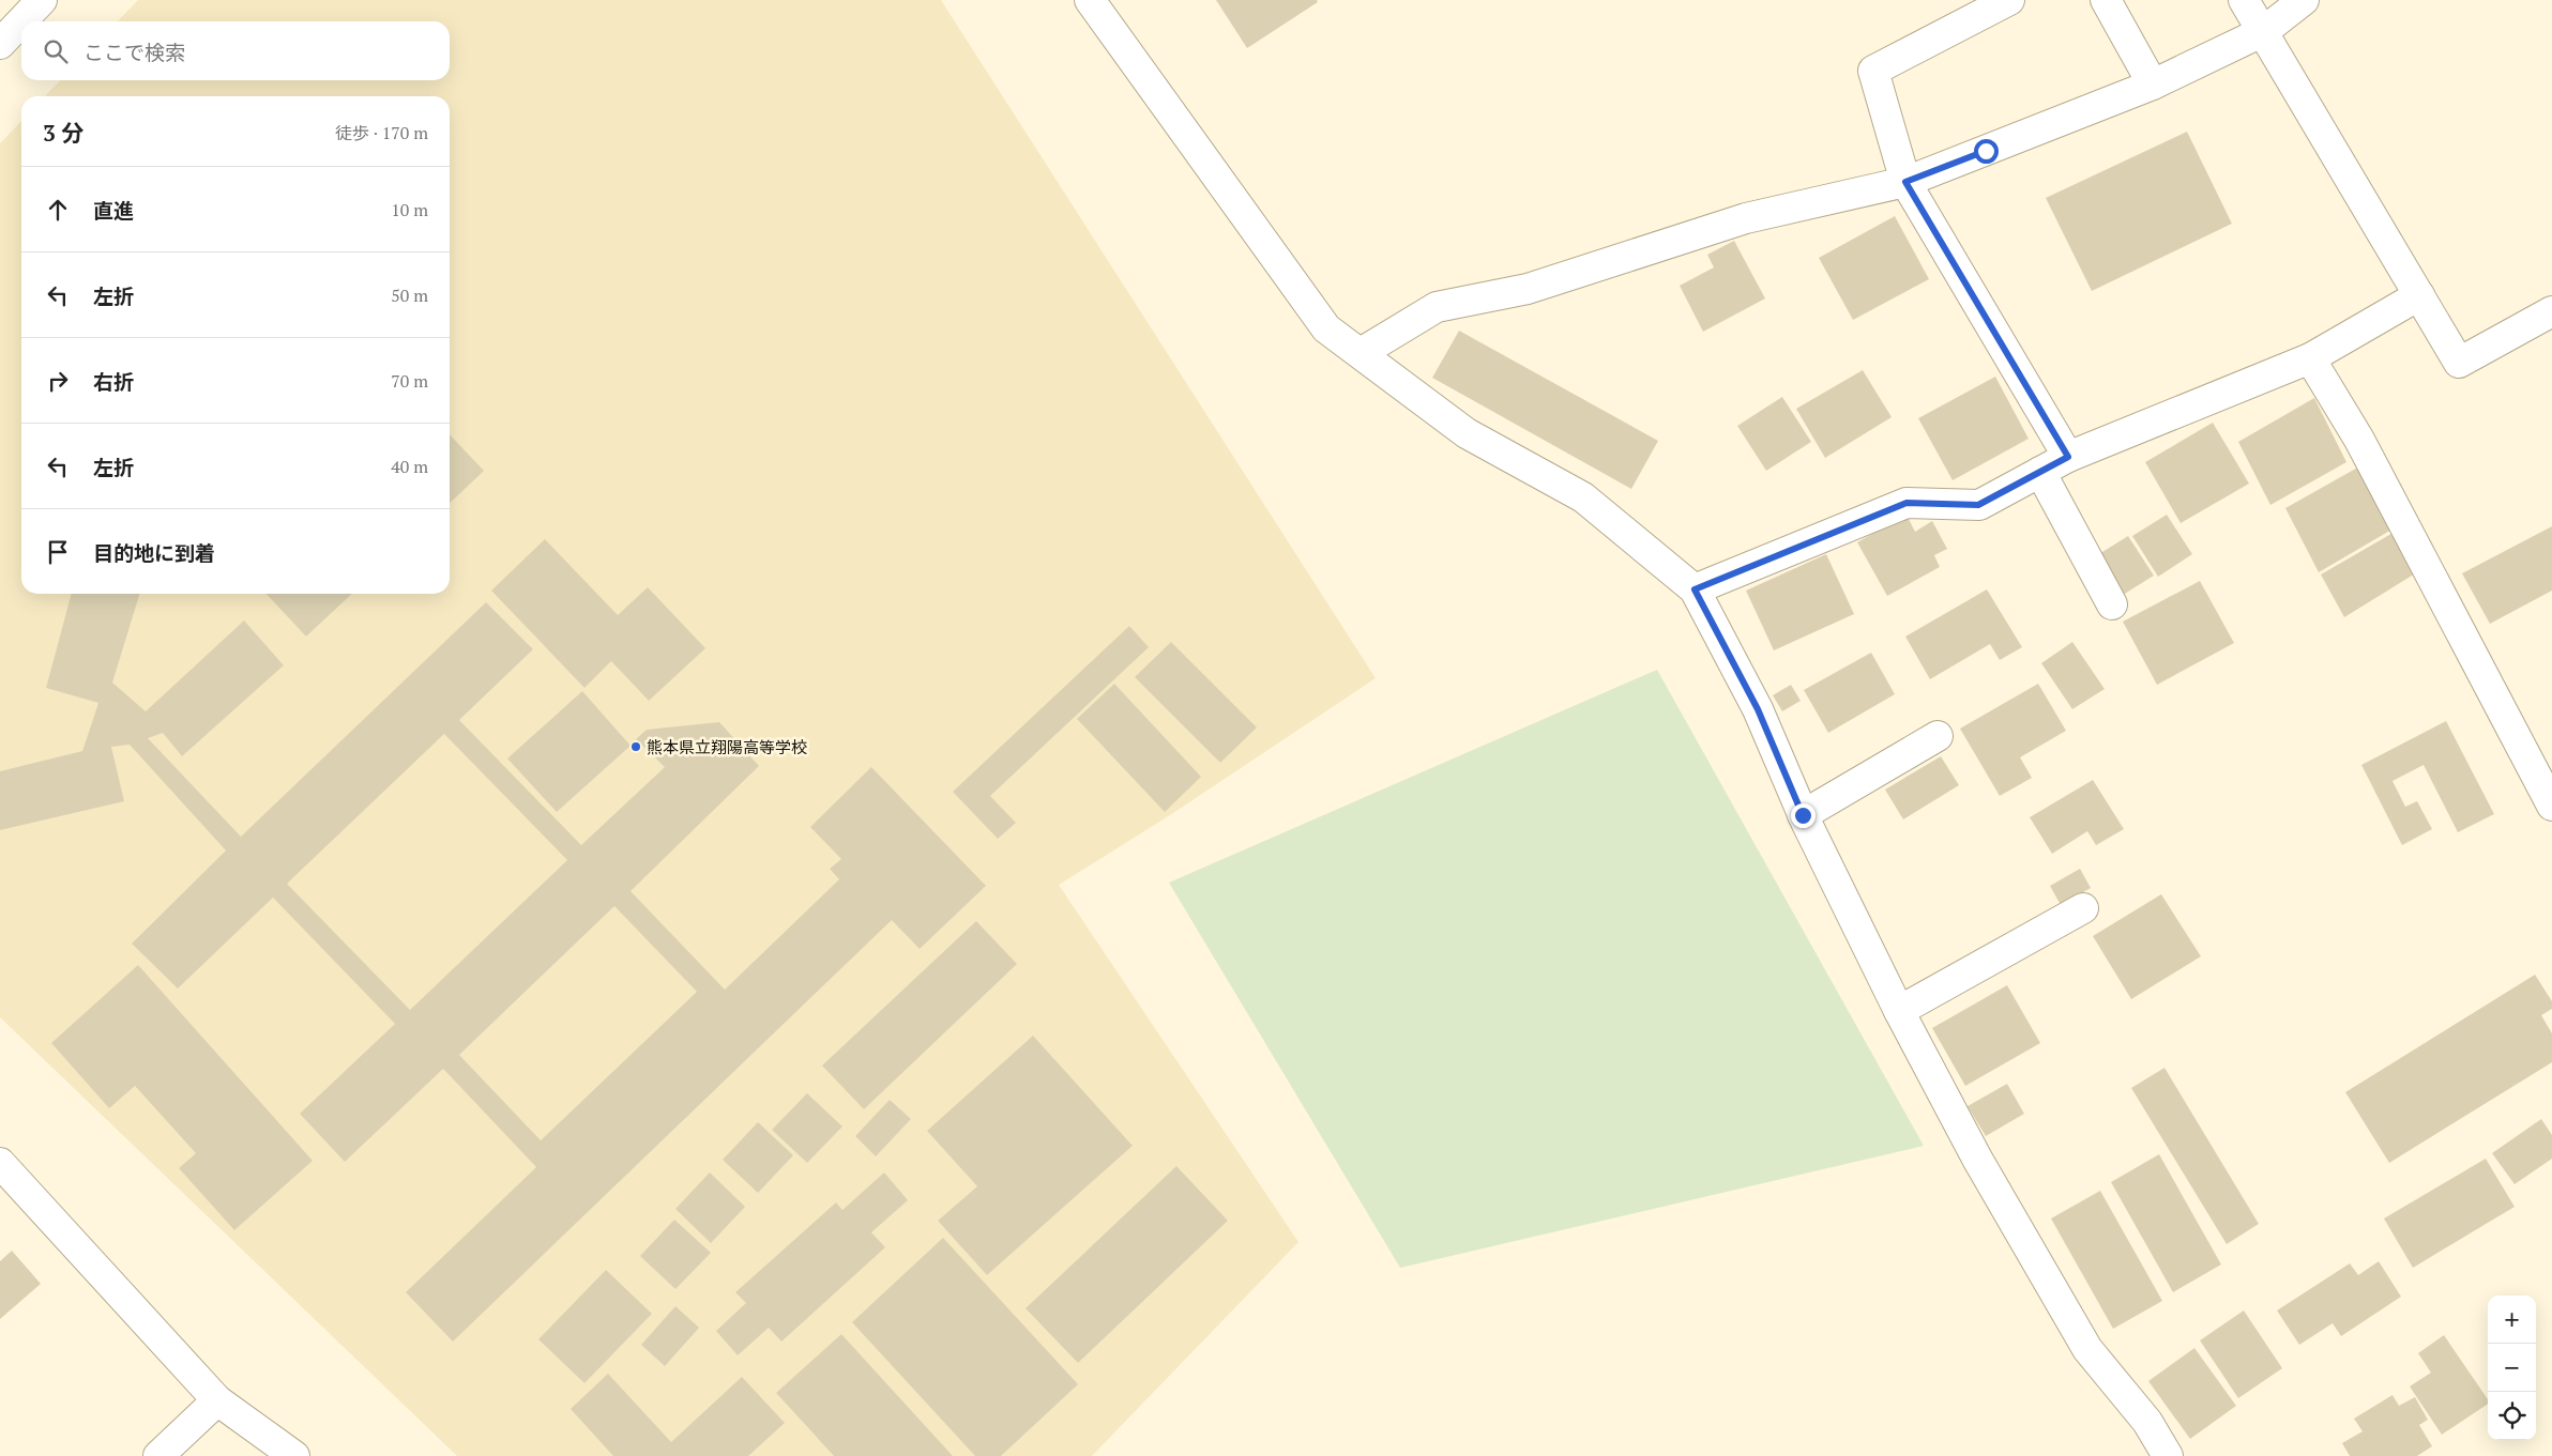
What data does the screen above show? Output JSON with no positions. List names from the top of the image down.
{
  "places": ["熊本県立翔陽高等学校"],
  "page": {
    "search": "ここで検索",
    "heading": ["3 分", "徒歩 · 170 m"],
    "list": [
      ["直進", "10 m"],
      ["左折", "50 m"],
      ["右折", "70 m"],
      ["左折", "40 m"],
      "目的地に到着"
    ],
    "map_buttons": ["+", "−"]
  }
}
